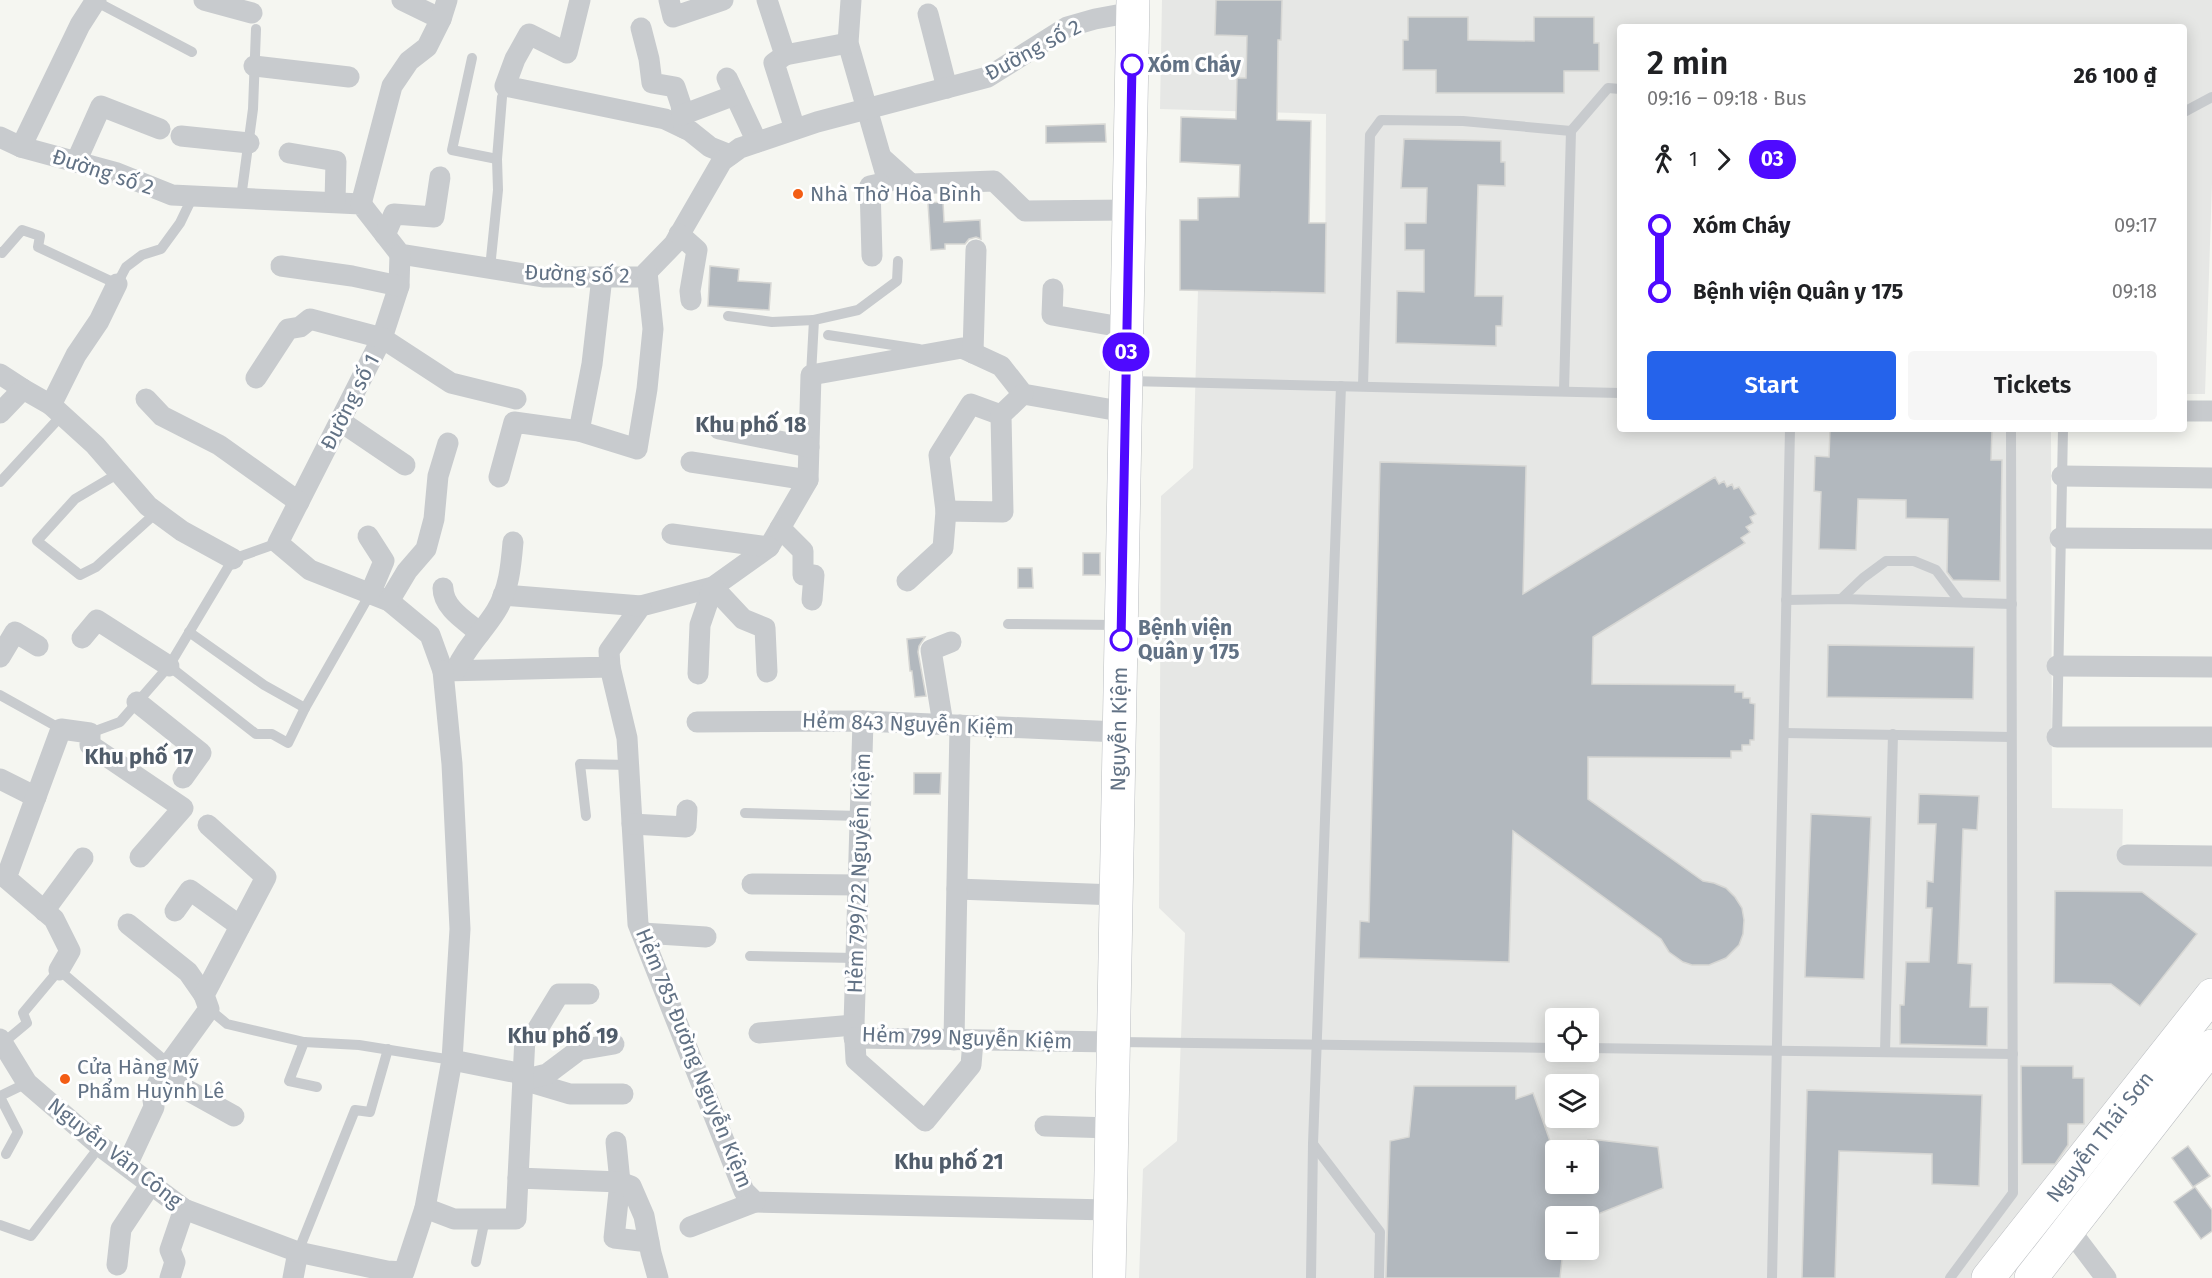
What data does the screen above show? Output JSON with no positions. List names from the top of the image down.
{
  "streets": {
    "main road": ["Nguyễn Kiệm", "Nguyễn Thái Sơn"],
    "street": [
      "Đường số 2",
      "Đường số 1",
      "Hẻm 843 Nguyễn Kiệm",
      "Hẻm 799/22 Nguyễn Kiệm",
      "Hẻm 799 Nguyễn Kiệm",
      "Hẻm 785 Đường Nguyễn Kiệm",
      "Nguyễn Văn Công"
    ]
  },
  "crossings": [
    ["Đường số 2", "Đường số 1"],
    ["Đường số 2", "Nguyễn Kiệm"],
    ["Hẻm 843 Nguyễn Kiệm", "Nguyễn Kiệm"],
    ["Hẻm 843 Nguyễn Kiệm", "Hẻm 799/22 Nguyễn Kiệm"],
    ["Nguyễn Kiệm", "Hẻm 799 Nguyễn Kiệm"],
    ["Nguyễn Kiệm", "Hẻm 785 Đường Nguyễn Kiệm"],
    ["Hẻm 799/22 Nguyễn Kiệm", "Hẻm 799 Nguyễn Kiệm"]
  ],
  "districts": [
    "Khu phố 18",
    "Khu phố 17",
    "Khu phố 19",
    "Khu phố 21"
  ],
  "places": [
    "Xóm Cháy",
    "Nhà Thờ Hòa Bình",
    "Bệnh viện Quân y 175",
    "Cửa Hàng Mỹ Phẩm Huỳnh Lê"
  ],
  "lines": ["bus line 03"],
  "page": {
    "on_map": "03",
    "heading": ["2 min", "09:16 – 09:18 · Bus", "26 100 ₫"],
    "legs": ["1", "03"],
    "list": [
      {
        "name": "Xóm Cháy",
        "value": "09:17"
      },
      {
        "name": "Bệnh viện Quân y 175",
        "value": "09:18"
      }
    ],
    "buttons": ["Start", "Tickets"],
    "map_buttons": ["+", "−"]
  }
}
